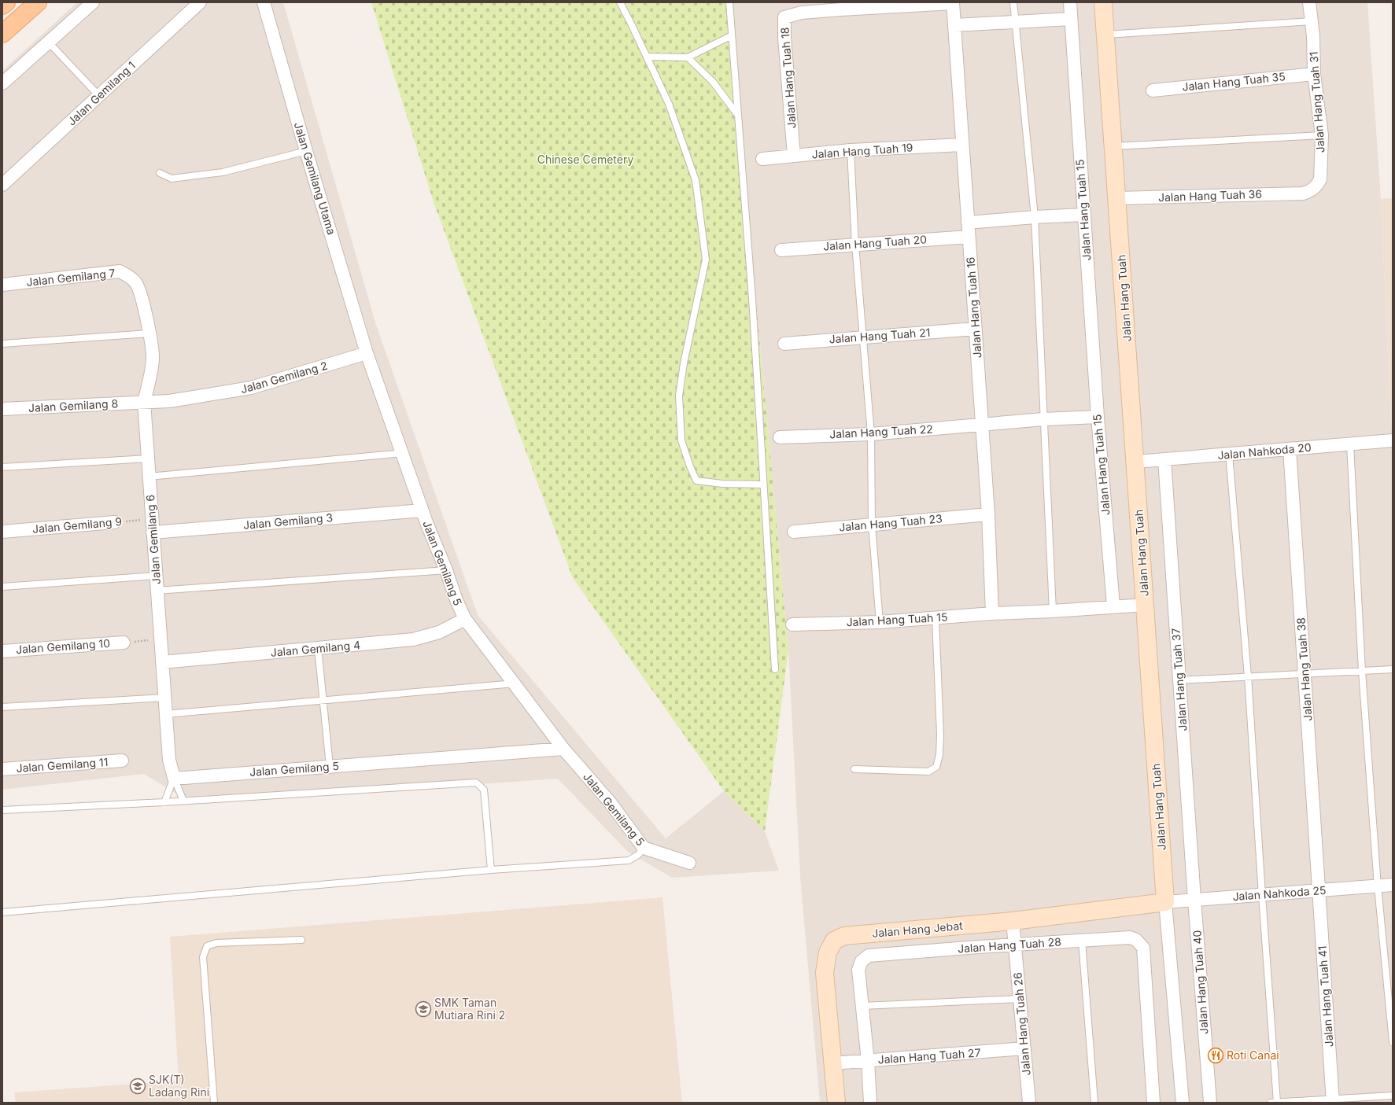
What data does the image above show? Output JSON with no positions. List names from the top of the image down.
{
  "streets": {
    "street": [
      "Jalan Hang Tuah 18",
      "Jalan Hang Tuah 35",
      "Jalan Gemilang 1",
      "Jalan Hang Tuah 31",
      "Jalan Hang Tuah 19",
      "Jalan Gemilang Utama",
      "Jalan Hang Tuah 36",
      "Jalan Hang Tuah 15",
      "Jalan Hang Tuah 20",
      "Jalan Gemilang 7",
      "Jalan Hang Tuah",
      "Jalan Hang Tuah 16",
      "Jalan Hang Tuah 21",
      "Jalan Gemilang 2",
      "Jalan Gemilang 8",
      "Jalan Hang Tuah 22",
      "Jalan Nahkoda 20",
      "Jalan Gemilang 3",
      "Jalan Hang Tuah 23",
      "Jalan Gemilang 9",
      "Jalan Gemilang 6",
      "Jalan Gemilang 5",
      "Jalan Gemilang 10",
      "Jalan Gemilang 4",
      "Jalan Hang Tuah 38",
      "Jalan Hang Tuah 37",
      "Jalan Gemilang 11",
      "Jalan Nahkoda 25",
      "Jalan Hang Jebat",
      "Jalan Hang Tuah 28",
      "Jalan Hang Tuah 40",
      "Jalan Hang Tuah 41",
      "Jalan Hang Tuah 26",
      "Jalan Hang Tuah 27"
    ]
  },
  "crossings": [
    ["Jalan Hang Tuah 18", "Jalan Hang Tuah 19"],
    ["Jalan Hang Tuah 18", "Jalan Hang Tuah 16"],
    ["Jalan Hang Tuah 35", "Jalan Hang Tuah 31"],
    ["Jalan Hang Tuah 31", "Jalan Hang Tuah 36"],
    ["Jalan Hang Tuah 19", "Jalan Hang Tuah 16"],
    ["Jalan Gemilang Utama", "Jalan Gemilang 2"],
    ["Jalan Gemilang Utama", "Jalan Gemilang 5"],
    ["Jalan Hang Tuah 36", "Jalan Hang Tuah"],
    ["Jalan Hang Tuah 15", "Jalan Hang Tuah 16"],
    ["Jalan Hang Tuah 15", "Jalan Hang Tuah 22"],
    ["Jalan Hang Tuah 20", "Jalan Hang Tuah 16"],
    ["Jalan Gemilang 7", "Jalan Gemilang 6"],
    ["Jalan Hang Tuah", "Jalan Nahkoda 20"],
    ["Jalan Hang Tuah", "Jalan Nahkoda 25"],
    ["Jalan Hang Tuah", "Jalan Hang Jebat"],
    ["Jalan Hang Tuah 16", "Jalan Hang Tuah 21"],
    ["Jalan Hang Tuah 16", "Jalan Hang Tuah 22"],
    ["Jalan Hang Tuah 16", "Jalan Hang Tuah 23"],
    ["Jalan Gemilang 2", "Jalan Gemilang 8"],
    ["Jalan Gemilang 2", "Jalan Gemilang 6"],
    ["Jalan Gemilang 2", "Jalan Gemilang 5"],
    ["Jalan Gemilang 8", "Jalan Gemilang 6"],
    ["Jalan Nahkoda 20", "Jalan Hang Tuah 38"],
    ["Jalan Nahkoda 20", "Jalan Hang Tuah 37"],
    ["Jalan Gemilang 3", "Jalan Gemilang 6"],
    ["Jalan Gemilang 3", "Jalan Gemilang 5"],
    ["Jalan Gemilang 9", "Jalan Gemilang 6"],
    ["Jalan Gemilang 6", "Jalan Gemilang 5"],
    ["Jalan Gemilang 6", "Jalan Gemilang 4"],
    ["Jalan Gemilang 5", "Jalan Gemilang 4"],
    ["Jalan Hang Tuah 38", "Jalan Nahkoda 25"],
    ["Jalan Hang Tuah 38", "Jalan Hang Tuah 41"],
    ["Jalan Hang Tuah 37", "Jalan Nahkoda 25"],
    ["Jalan Hang Tuah 37", "Jalan Hang Tuah 40"],
    ["Jalan Nahkoda 25", "Jalan Hang Jebat"],
    ["Jalan Nahkoda 25", "Jalan Hang Tuah 40"],
    ["Jalan Nahkoda 25", "Jalan Hang Tuah 41"],
    ["Jalan Hang Jebat", "Jalan Hang Tuah 26"],
    ["Jalan Hang Jebat", "Jalan Hang Tuah 27"],
    ["Jalan Hang Tuah 28", "Jalan Hang Tuah 26"],
    ["Jalan Hang Tuah 28", "Jalan Hang Tuah 27"],
    ["Jalan Hang Tuah 26", "Jalan Hang Tuah 27"]
  ],
  "parks": ["Chinese Cemetery"],
  "places": {
    "school or university": ["SMK Taman Mutiara Rini 2", "SJK(T) Ladang Rini"],
    "restaurant": ["Roti Canai"]
  }
}
